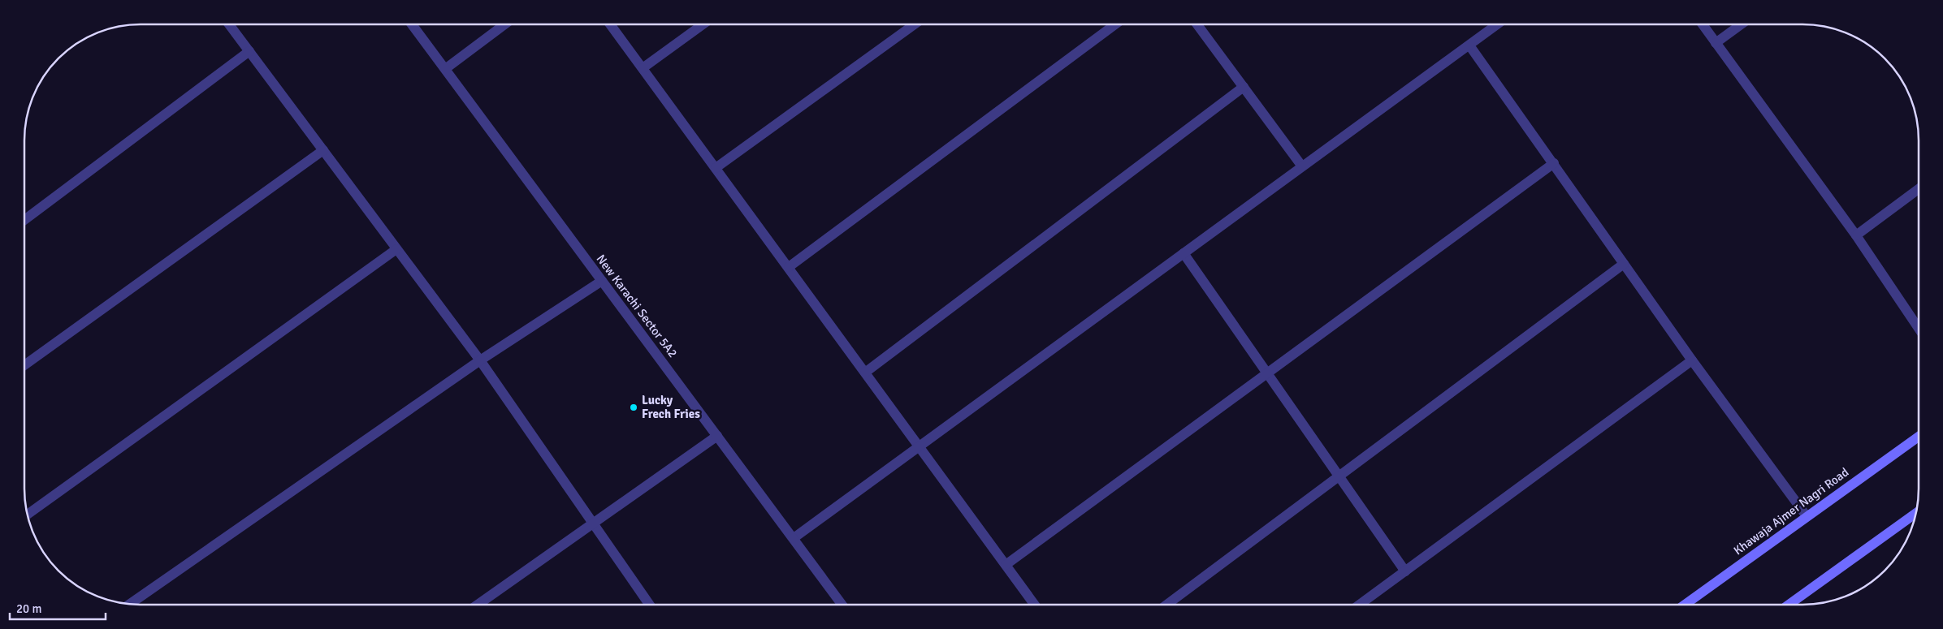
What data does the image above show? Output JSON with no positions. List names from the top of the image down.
{
  "streets": {
    "main road": ["Khawaja Ajmer Nagri Road"],
    "street": ["New Karachi Sector 5A2"]
  },
  "places": ["Lucky Frech Fries"],
  "scale_bar": "20 m"
}
